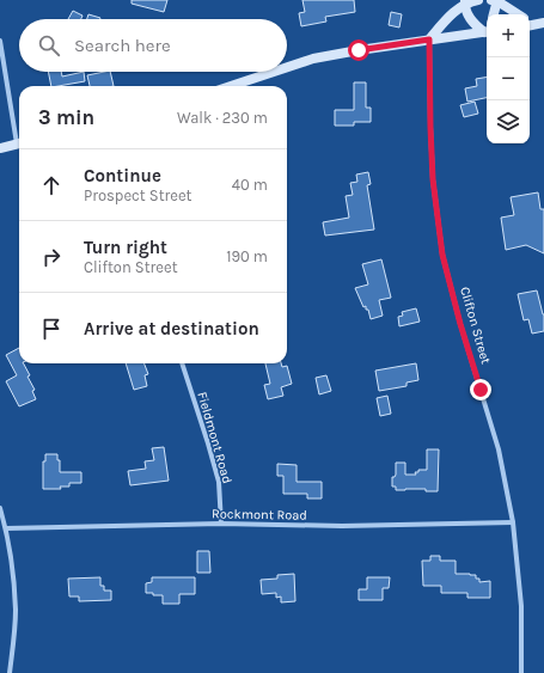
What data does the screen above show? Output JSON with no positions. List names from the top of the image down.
{
  "streets": {
    "street": ["Clifton Street", "Fieldmont Road", "Rockmont Road"]
  },
  "crossings": [
    ["Clifton Street", "Rockmont Road"],
    ["Fieldmont Road", "Rockmont Road"]
  ],
  "page": {
    "map_buttons": ["+", "−"],
    "search": "Search here",
    "heading": ["3 min", "Walk · 230 m"],
    "list": [
      ["Continue", "Prospect Street", "40 m"],
      ["Turn right", "Clifton Street", "190 m"],
      "Arrive at destination"
    ]
  }
}
